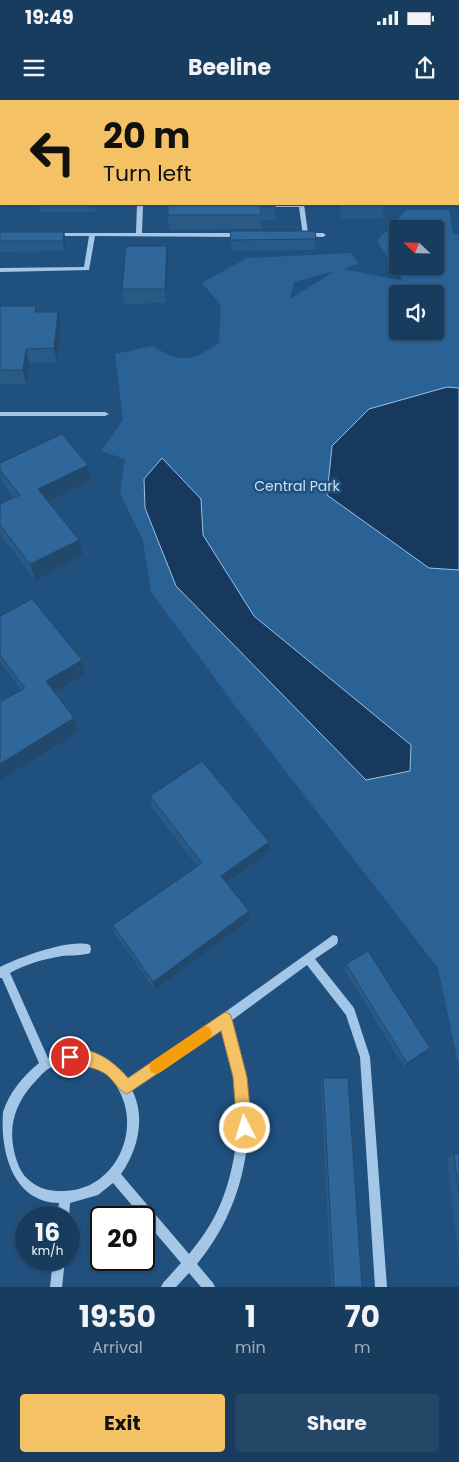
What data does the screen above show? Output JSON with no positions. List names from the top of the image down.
{
  "parks": ["Central Park"],
  "north": "left",
  "page": {
    "status": "19:49",
    "header": "Beeline",
    "turn": ["20 m", "Turn left"],
    "speed": "16 km/h",
    "limit": "20",
    "eta": [
      "19:50",
      "Arrival",
      "1",
      "min",
      "70",
      "m"
    ],
    "buttons": ["Exit", "Share"]
  }
}
